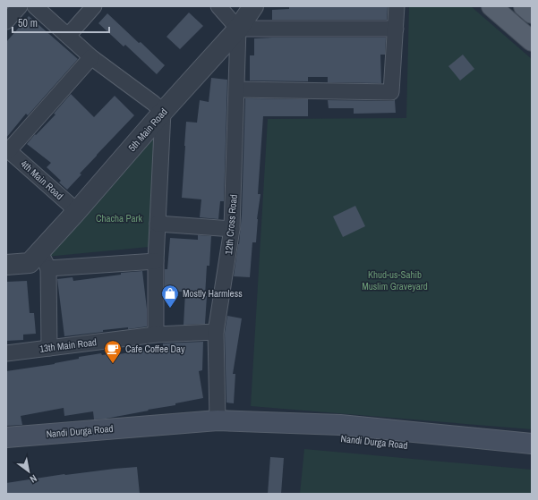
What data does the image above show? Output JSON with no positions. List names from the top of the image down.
{
  "streets": {
    "main road": ["Nandi Durga Road"],
    "street": [
      "5th Main Road",
      "4th Main Road",
      "12th Cross Road",
      "13th Main Road"
    ]
  },
  "crossings": [
    ["5th Main Road", "4th Main Road"],
    ["5th Main Road", "12th Cross Road"],
    ["12th Cross Road", "13th Main Road"],
    ["12th Cross Road", "Nandi Durga Road"]
  ],
  "parks": ["Chacha Park", "Khud-us-Sahib Muslim Graveyard"],
  "places": {
    "shop": ["Mostly Harmless"],
    "cafe": ["Cafe Coffee Day"]
  },
  "scale_bar": "50 m",
  "north": "bottom right"
}
